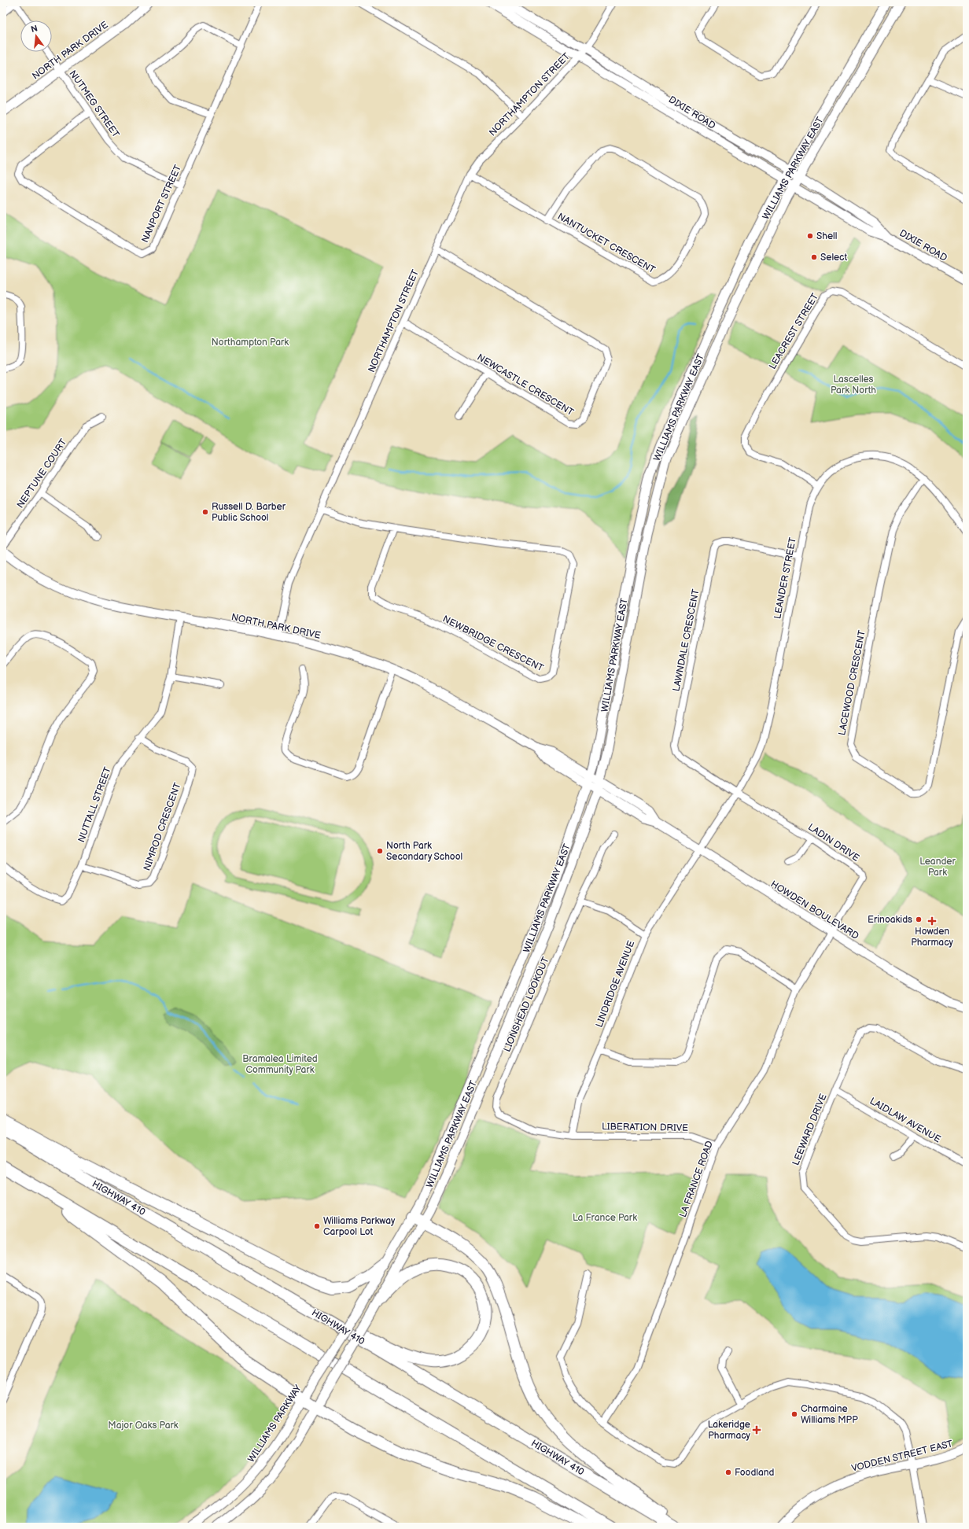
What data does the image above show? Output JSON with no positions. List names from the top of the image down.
{
  "streets": {
    "highway": ["HIGHWAY 410"],
    "main road": [
      "NORTH PARK DRIVE",
      "DIXIE ROAD",
      "WILLIAMS PARKWAY EAST",
      "HOWDEN BOULEVARD",
      "WILLIAMS PARKWAY",
      "VODDEN STREET EAST"
    ],
    "street": [
      "NORTHAMPTON STREET",
      "NUTMEG STREET",
      "NANPORT STREET",
      "NANTUCKET CRESCENT",
      "LEACREST STREET",
      "NEWCASTLE CRESCENT",
      "NEPTUNE COURT",
      "LEANDER STREET",
      "LAWNDALE CRESCENT",
      "NEWBRIDGE CRESCENT",
      "LACEWOOD CRESCENT",
      "NUTTALL STREET",
      "NIMROD CRESCENT",
      "LADIN DRIVE",
      "LINDRIDGE AVENUE",
      "LIONSHEAD LOOKOUT",
      "LAIDLAW AVENUE",
      "LIBERATION DRIVE",
      "LEEWARD DRIVE",
      "LA FRANCE ROAD"
    ]
  },
  "crossings": [
    ["NORTH PARK DRIVE", "NORTHAMPTON STREET"],
    ["NORTH PARK DRIVE", "NUTMEG STREET"],
    ["NORTH PARK DRIVE", "WILLIAMS PARKWAY EAST"],
    ["NORTH PARK DRIVE", "NUTTALL STREET"],
    ["NORTH PARK DRIVE", "HOWDEN BOULEVARD"],
    ["NORTHAMPTON STREET", "DIXIE ROAD"],
    ["NORTHAMPTON STREET", "NANTUCKET CRESCENT"],
    ["NORTHAMPTON STREET", "NEWCASTLE CRESCENT"],
    ["NORTHAMPTON STREET", "NEWBRIDGE CRESCENT"],
    ["NUTMEG STREET", "NANPORT STREET"],
    ["DIXIE ROAD", "WILLIAMS PARKWAY EAST"],
    ["WILLIAMS PARKWAY EAST", "HOWDEN BOULEVARD"],
    ["WILLIAMS PARKWAY EAST", "WILLIAMS PARKWAY"],
    ["LEACREST STREET", "LEANDER STREET"],
    ["LEANDER STREET", "LAWNDALE CRESCENT"],
    ["LEANDER STREET", "LACEWOOD CRESCENT"],
    ["LEANDER STREET", "LADIN DRIVE"],
    ["LEANDER STREET", "HOWDEN BOULEVARD"],
    ["LEANDER STREET", "LINDRIDGE AVENUE"],
    ["LAWNDALE CRESCENT", "LADIN DRIVE"],
    ["NUTTALL STREET", "NIMROD CRESCENT"],
    ["LADIN DRIVE", "HOWDEN BOULEVARD"],
    ["LADIN DRIVE", "LA FRANCE ROAD"],
    ["HOWDEN BOULEVARD", "LINDRIDGE AVENUE"],
    ["HOWDEN BOULEVARD", "LA FRANCE ROAD"],
    ["LINDRIDGE AVENUE", "LIONSHEAD LOOKOUT"],
    ["LINDRIDGE AVENUE", "LIBERATION DRIVE"],
    ["LIONSHEAD LOOKOUT", "LIBERATION DRIVE"],
    ["LAIDLAW AVENUE", "LEEWARD DRIVE"],
    ["LIBERATION DRIVE", "LA FRANCE ROAD"]
  ],
  "parks": [
    "Northampton Park",
    "Lascelles Park North",
    "Leander Park",
    "Bramalea Limited Community Park",
    "La France Park",
    "Major Oaks Park"
  ],
  "places": {
    "other": [
      "Shell",
      "Select",
      "Russell D. Barber Public School",
      "North Park Secondary School",
      "Erinoakids",
      "Williams Parkway Carpool Lot",
      "Charmaine Williams MPP",
      "Foodland"
    ],
    "health": ["Howden Pharmacy", "Lakeridge Pharmacy"]
  },
  "north": "top"
}
